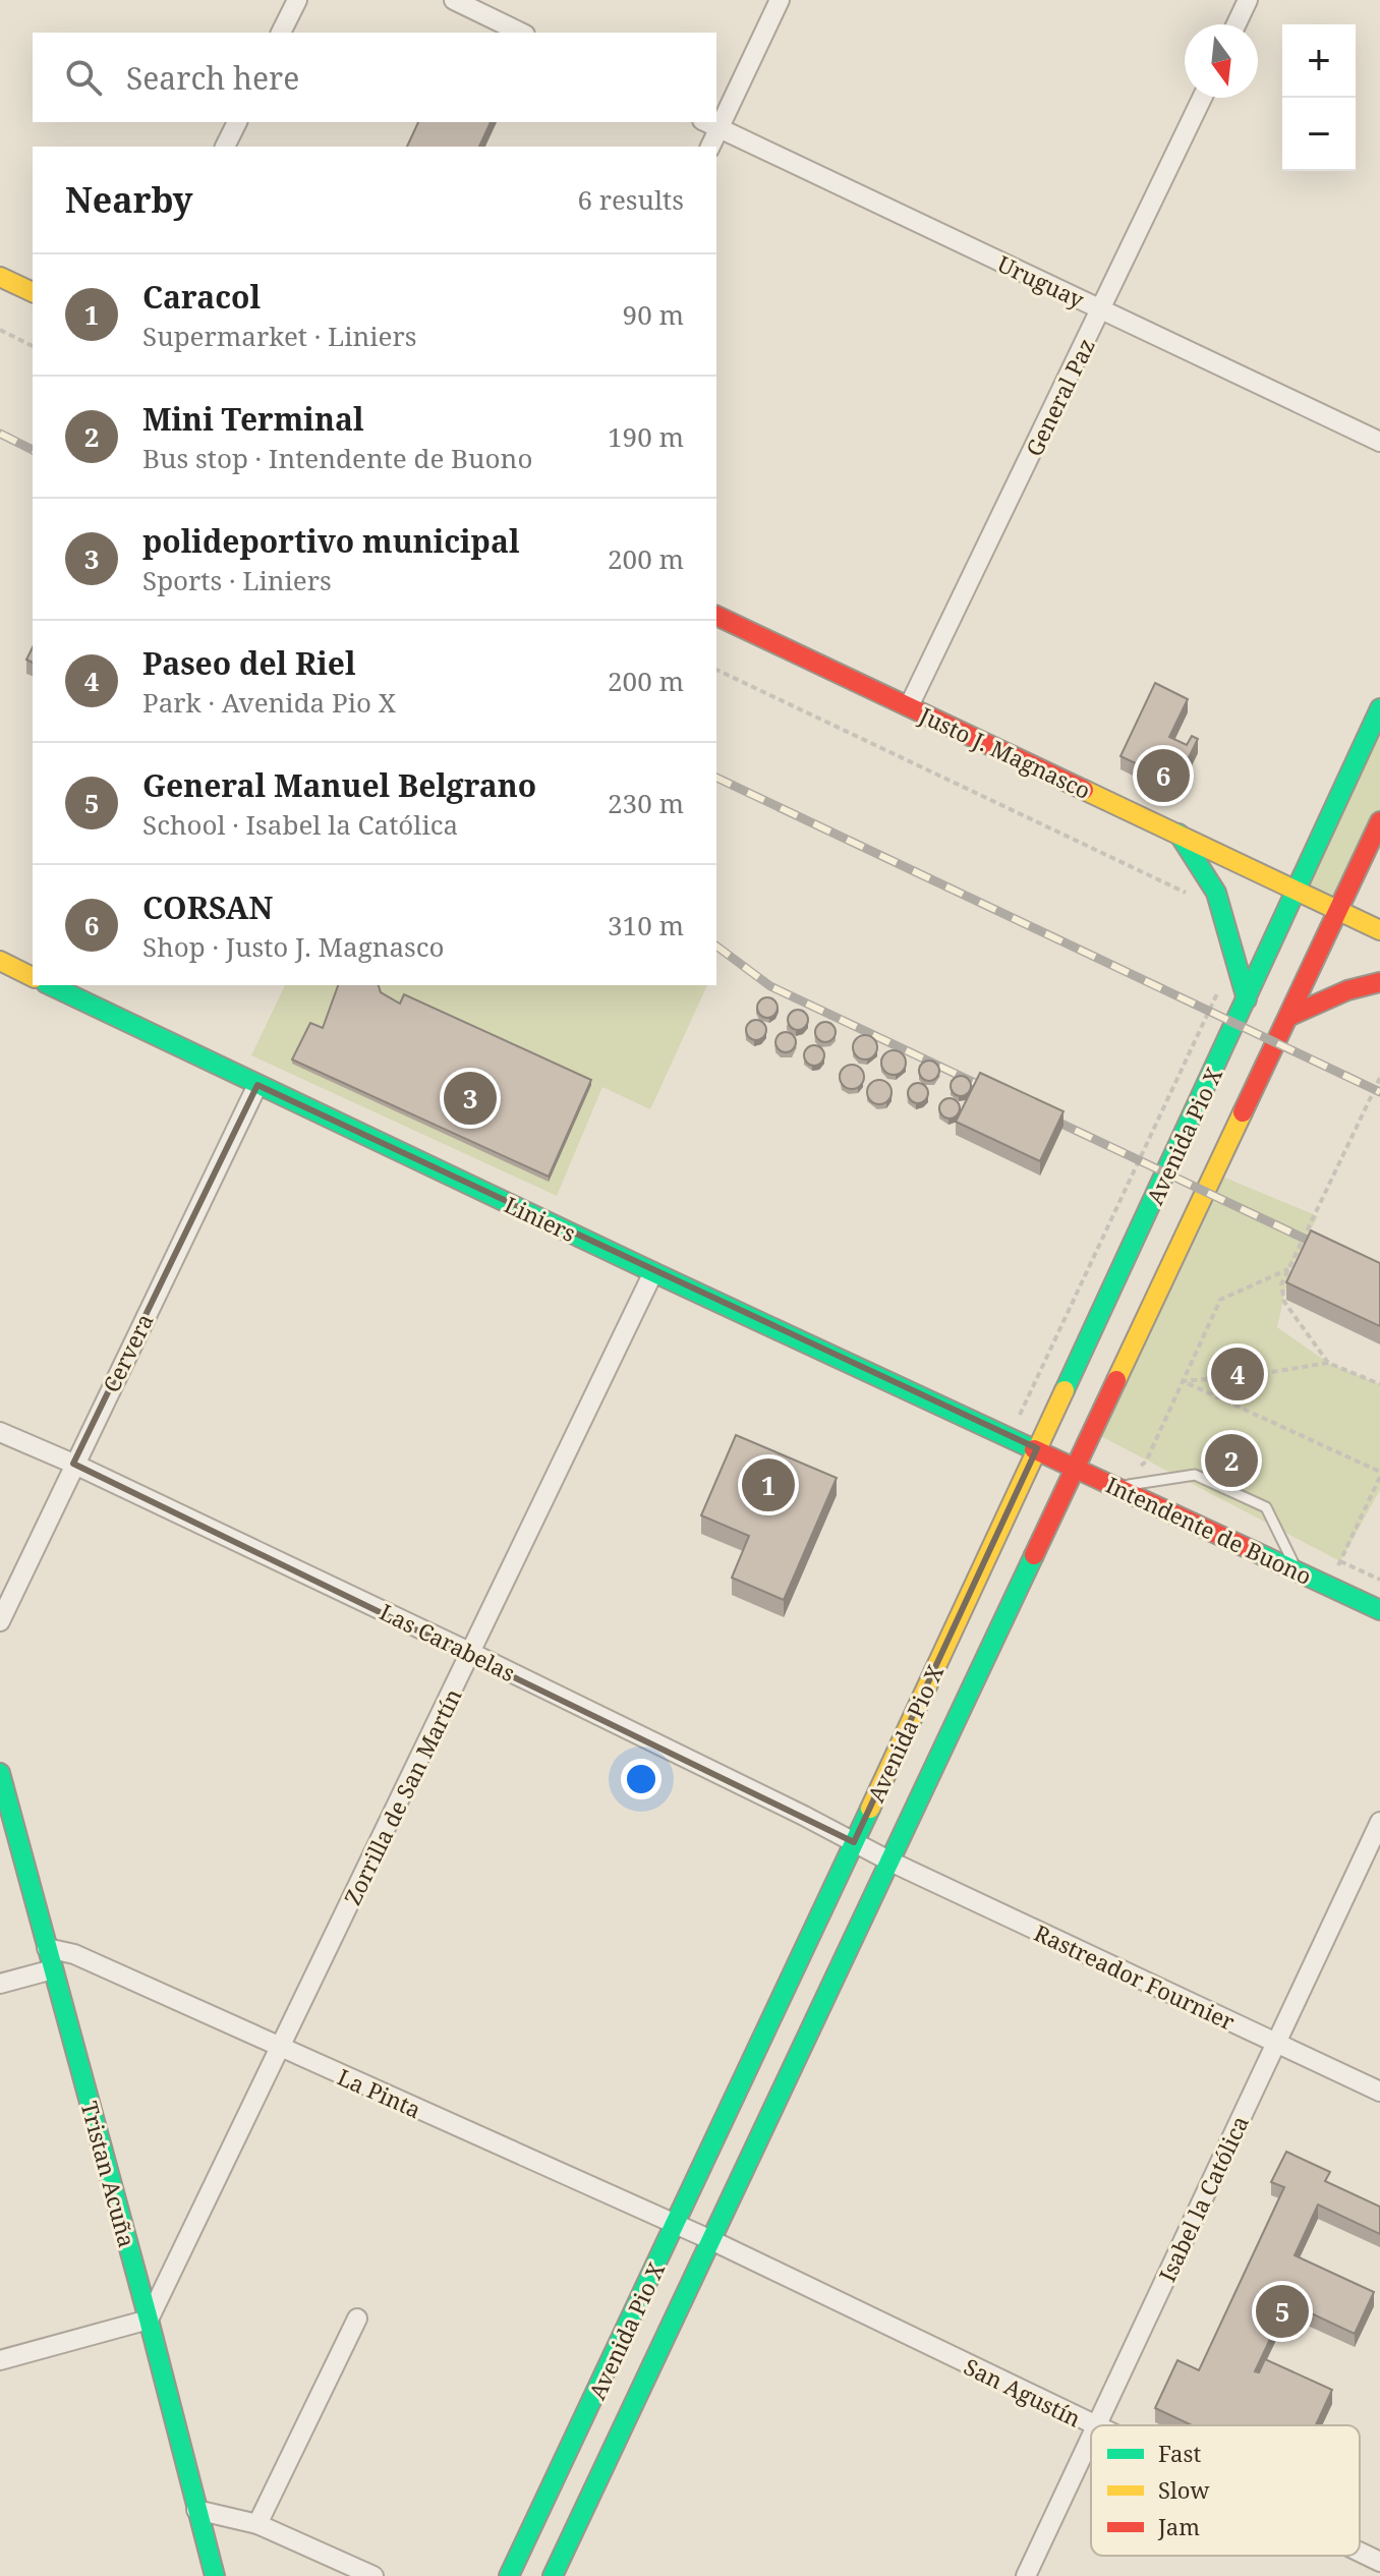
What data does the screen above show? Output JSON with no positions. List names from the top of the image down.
{
  "streets": {
    "main road": [
      "Justo J. Magnasco",
      "Avenida Pio X",
      "Liniers",
      "Intendente de Buono",
      "Tristan Acuña"
    ],
    "street": [
      "Uruguay",
      "General Paz",
      "Cervera",
      "Las Carabelas",
      "Zorrilla de San Martín",
      "Rastreador Fournier",
      "La Pinta",
      "Isabel la Católica",
      "San Agustín"
    ]
  },
  "crossings": [
    ["Uruguay", "General Paz"],
    ["General Paz", "Justo J. Magnasco"],
    ["Justo J. Magnasco", "Avenida Pio X"],
    ["Avenida Pio X", "Liniers"],
    ["Avenida Pio X", "Intendente de Buono"],
    ["Avenida Pio X", "Las Carabelas"],
    ["Avenida Pio X", "Rastreador Fournier"],
    ["Avenida Pio X", "La Pinta"],
    ["Avenida Pio X", "San Agustín"],
    ["Liniers", "Cervera"],
    ["Liniers", "Intendente de Buono"],
    ["Liniers", "Zorrilla de San Martín"],
    ["Cervera", "Las Carabelas"],
    ["Las Carabelas", "Zorrilla de San Martín"],
    ["Las Carabelas", "Rastreador Fournier"],
    ["Zorrilla de San Martín", "La Pinta"],
    ["Zorrilla de San Martín", "Tristan Acuña"],
    ["Rastreador Fournier", "Isabel la Católica"],
    ["La Pinta", "Tristan Acuña"],
    ["La Pinta", "San Agustín"]
  ],
  "legend": ["Fast", "Slow", "Jam"],
  "north": "bottom",
  "page": {
    "map_buttons": ["+", "−"],
    "search": "Search here",
    "heading": ["Nearby", "6 results"],
    "list": [
      {
        "mark": "1",
        "name": "Caracol",
        "note": "Supermarket · Liniers",
        "value": "90 m"
      },
      {
        "mark": "2",
        "name": "Mini Terminal",
        "note": "Bus stop · Intendente de Buono",
        "value": "190 m"
      },
      {
        "mark": "3",
        "name": "polideportivo municipal",
        "note": "Sports · Liniers",
        "value": "200 m"
      },
      {
        "mark": "4",
        "name": "Paseo del Riel",
        "note": "Park · Avenida Pio X",
        "value": "200 m"
      },
      {
        "mark": "5",
        "name": "General Manuel Belgrano",
        "note": "School · Isabel la Católica",
        "value": "230 m"
      },
      {
        "mark": "6",
        "name": "CORSAN",
        "note": "Shop · Justo J. Magnasco",
        "value": "310 m"
      }
    ],
    "pins": [
      "6",
      "3",
      "4",
      "2",
      "1",
      "5"
    ]
  }
}
